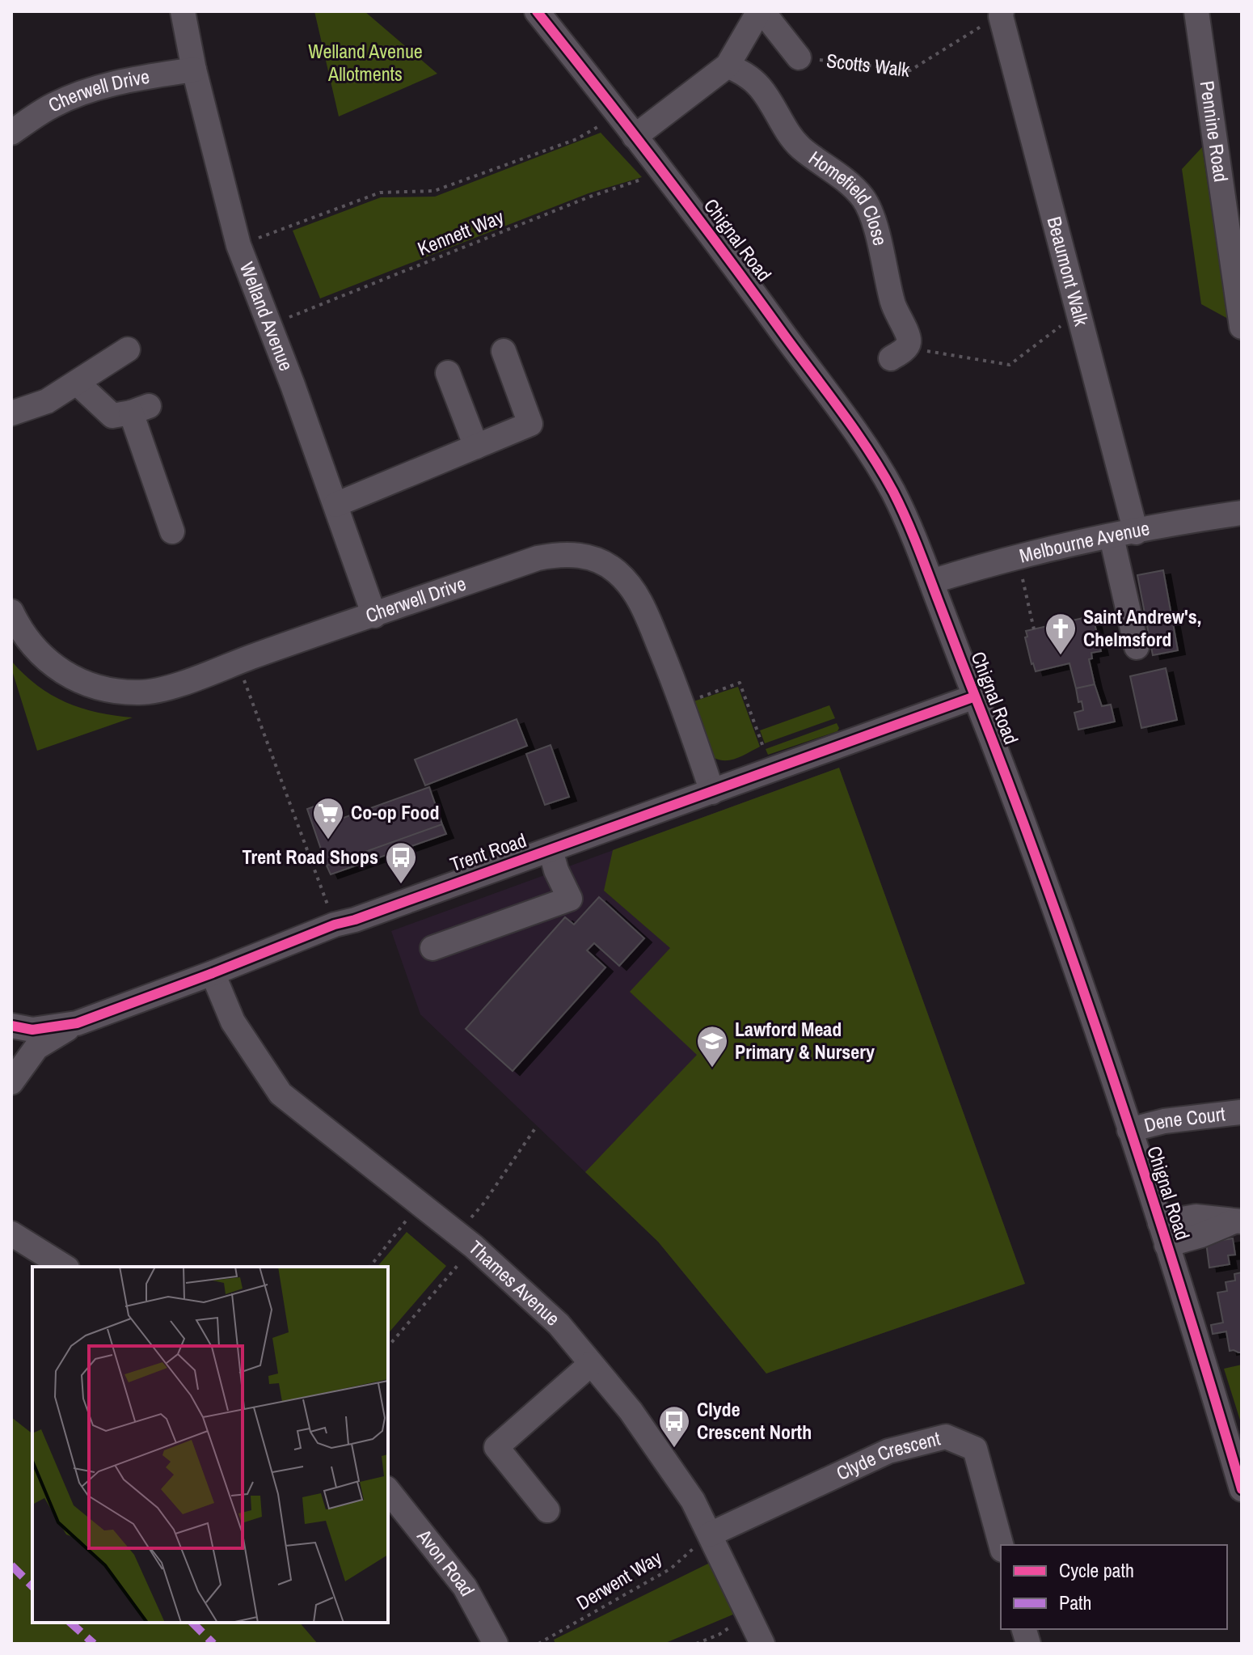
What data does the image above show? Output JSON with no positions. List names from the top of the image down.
{
  "streets": {
    "street": [
      "Scotts Walk",
      "Cherwell Drive",
      "Pennine Road",
      "Homefield Close",
      "Chignal Road",
      "Beaumont Walk",
      "Welland Avenue",
      "Melbourne Avenue",
      "Trent Road",
      "Dene Court",
      "Thames Avenue",
      "Clyde Crescent",
      "Avon Road"
    ],
    "path": ["Kennett Way", "Derwent Way"]
  },
  "crossings": [
    ["Scotts Walk", "Beaumont Walk"],
    ["Cherwell Drive", "Welland Avenue"],
    ["Cherwell Drive", "Trent Road"],
    ["Kennett Way", "Chignal Road"],
    ["Kennett Way", "Welland Avenue"],
    ["Chignal Road", "Melbourne Avenue"],
    ["Chignal Road", "Trent Road"],
    ["Chignal Road", "Dene Court"],
    ["Beaumont Walk", "Melbourne Avenue"],
    ["Trent Road", "Thames Avenue"],
    ["Thames Avenue", "Clyde Crescent"],
    ["Thames Avenue", "Derwent Way"],
    ["Clyde Crescent", "Derwent Way"]
  ],
  "parks": ["Welland Avenue Allotments"],
  "places": {
    "church": ["Saint Andrew's, Chelmsford"],
    "supermarket": ["Co-op Food"],
    "bus stop": ["Trent Road Shops", "Clyde Crescent North"],
    "school or university": ["Lawford Mead Primary & Nursery"]
  },
  "legend": ["Cycle path", "Path"]
}
